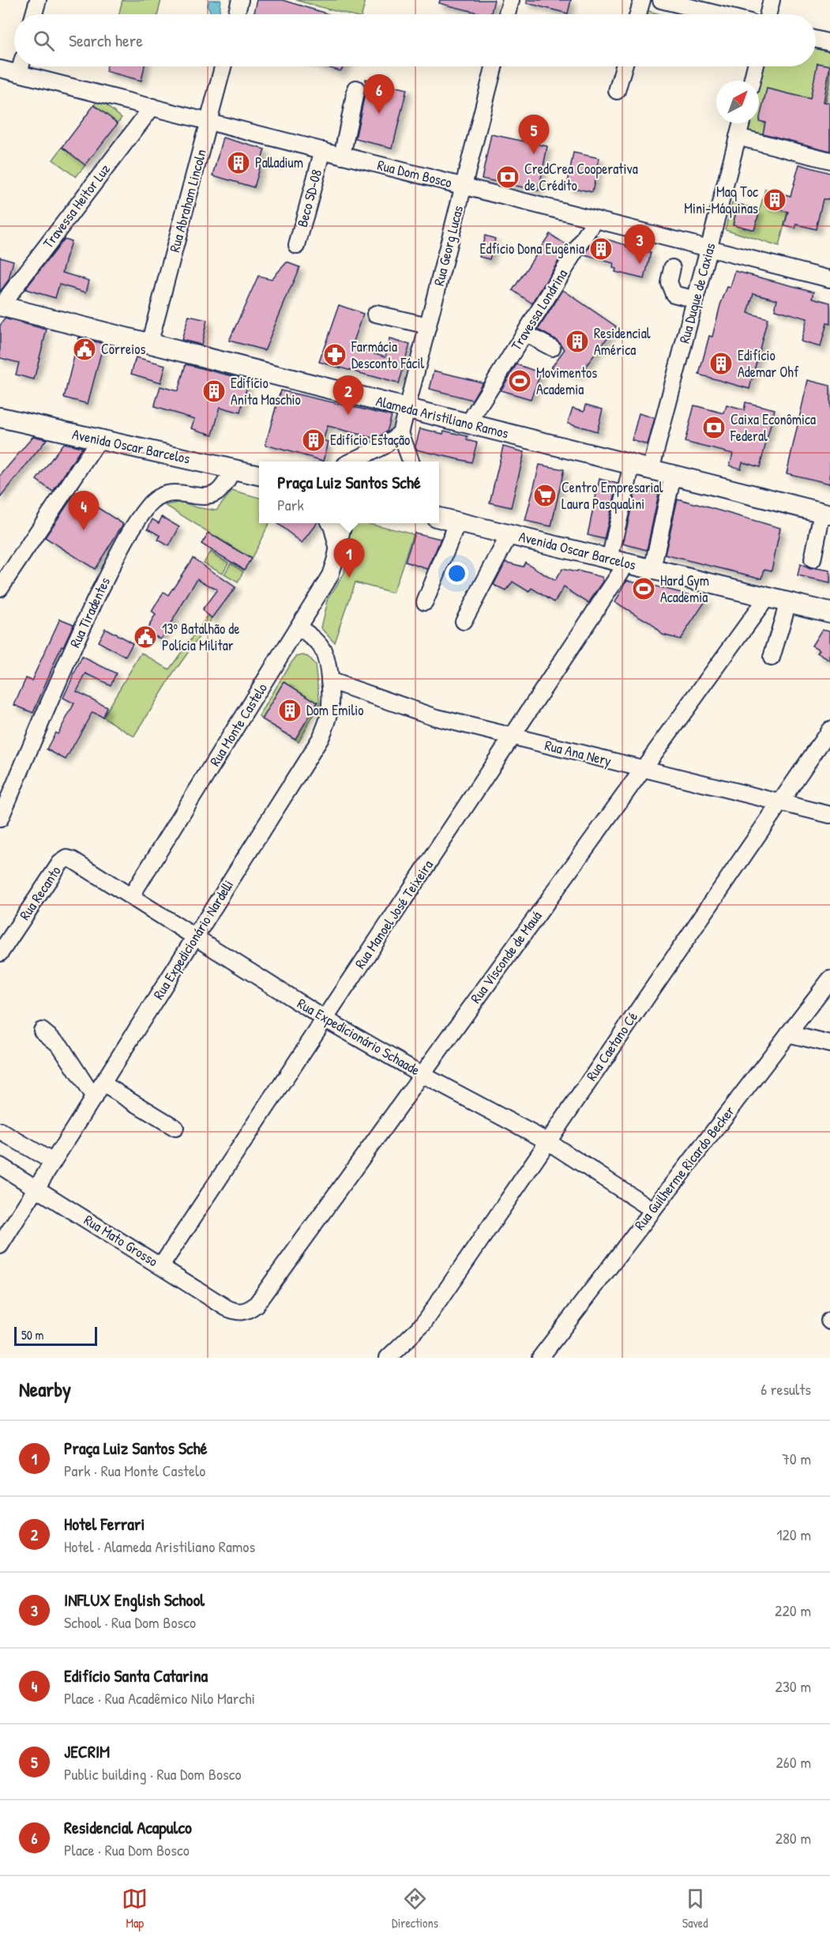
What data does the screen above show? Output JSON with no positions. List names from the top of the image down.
{
  "streets": {
    "main road": ["Alameda Aristiliano Ramos", "Avenida Oscar Barcelos"],
    "street": [
      "Rua Dom Bosco",
      "Beco SD-08",
      "Rua Abraham Lincoln",
      "Travessa Heitor Luz",
      "Rua Georg Lucas",
      "Rua Duque de Caxias",
      "Travessa Londrina",
      "Rua Tiradentes",
      "Rua Monte Castelo",
      "Rua Ana Nery",
      "Rua Recanto",
      "Rua Manoel José Teixeira",
      "Rua Expedicionário Nardelli",
      "Rua Visconde de Mauá",
      "Rua Expedicionário Schaade",
      "Rua Caetano Cé",
      "Rua Guilherme Ricardo Becker",
      "Rua Mato Grosso"
    ]
  },
  "crossings": [
    ["Rua Dom Bosco", "Beco SD-08"],
    ["Rua Dom Bosco", "Rua Abraham Lincoln"],
    ["Rua Dom Bosco", "Travessa Heitor Luz"],
    ["Rua Dom Bosco", "Rua Georg Lucas"],
    ["Rua Dom Bosco", "Rua Duque de Caxias"],
    ["Rua Dom Bosco", "Travessa Londrina"],
    ["Rua Abraham Lincoln", "Alameda Aristiliano Ramos"],
    ["Travessa Heitor Luz", "Alameda Aristiliano Ramos"],
    ["Rua Georg Lucas", "Alameda Aristiliano Ramos"],
    ["Rua Duque de Caxias", "Alameda Aristiliano Ramos"],
    ["Travessa Londrina", "Alameda Aristiliano Ramos"],
    ["Avenida Oscar Barcelos", "Rua Tiradentes"],
    ["Avenida Oscar Barcelos", "Rua Manoel José Teixeira"],
    ["Avenida Oscar Barcelos", "Rua Visconde de Mauá"],
    ["Rua Monte Castelo", "Rua Expedicionário Nardelli"],
    ["Rua Monte Castelo", "Rua Expedicionário Schaade"],
    ["Rua Ana Nery", "Rua Manoel José Teixeira"],
    ["Rua Ana Nery", "Rua Expedicionário Nardelli"],
    ["Rua Ana Nery", "Rua Visconde de Mauá"],
    ["Rua Ana Nery", "Rua Caetano Cé"],
    ["Rua Recanto", "Rua Expedicionário Schaade"],
    ["Rua Manoel José Teixeira", "Rua Expedicionário Schaade"],
    ["Rua Manoel José Teixeira", "Rua Mato Grosso"],
    ["Rua Expedicionário Nardelli", "Rua Expedicionário Schaade"],
    ["Rua Expedicionário Nardelli", "Rua Mato Grosso"],
    ["Rua Visconde de Mauá", "Rua Expedicionário Schaade"],
    ["Rua Visconde de Mauá", "Rua Mato Grosso"],
    ["Rua Expedicionário Schaade", "Rua Caetano Cé"],
    ["Rua Expedicionário Schaade", "Rua Guilherme Ricardo Becker"]
  ],
  "places": {
    "building": [
      "Palladium",
      "Maq Toc Mini-Máquinas",
      "Edfício Dona Eugênia",
      "Residencial América",
      "Edifício Ademar Ohf",
      "Edifício Anita Maschio",
      "Edifício Estação",
      "Dom Emilio"
    ],
    "bank": ["CredCrea Cooperativa de Crédito", "Caixa Econômica Federal"],
    "public building": ["Correios", "13º Batalhão de Polícia Militar"],
    "pharmacy": ["Farmácia Desconto Fácil"],
    "sports": ["Movimentos Academia", "Hard Gym Academia"],
    "supermarket": ["Centro Empresarial Laura Pasqualini"]
  },
  "scale_bar": "50 m",
  "north": "top right",
  "page": {
    "search": "Search here",
    "pins": [
      "6",
      "5",
      "3",
      "2",
      "4",
      "1"
    ],
    "popup": ["Praça Luiz Santos Sché", "Park"],
    "scale": "50 m",
    "heading": ["Nearby", "6 results"],
    "list": [
      {
        "mark": "1",
        "name": "Praça Luiz Santos Sché",
        "note": "Park · Rua Monte Castelo",
        "value": "70 m"
      },
      {
        "mark": "2",
        "name": "Hotel Ferrari",
        "note": "Hotel · Alameda Aristiliano Ramos",
        "value": "120 m"
      },
      {
        "mark": "3",
        "name": "INFLUX English School",
        "note": "School · Rua Dom Bosco",
        "value": "220 m"
      },
      {
        "mark": "4",
        "name": "Edifício Santa Catarina",
        "note": "Place · Rua Acadêmico Nilo Marchi",
        "value": "230 m"
      },
      {
        "mark": "5",
        "name": "JECRIM",
        "note": "Public building · Rua Dom Bosco",
        "value": "260 m"
      },
      {
        "mark": "6",
        "name": "Residencial Acapulco",
        "note": "Place · Rua Dom Bosco",
        "value": "280 m"
      }
    ],
    "nav": ["Map", "Directions", "Saved"]
  }
}
